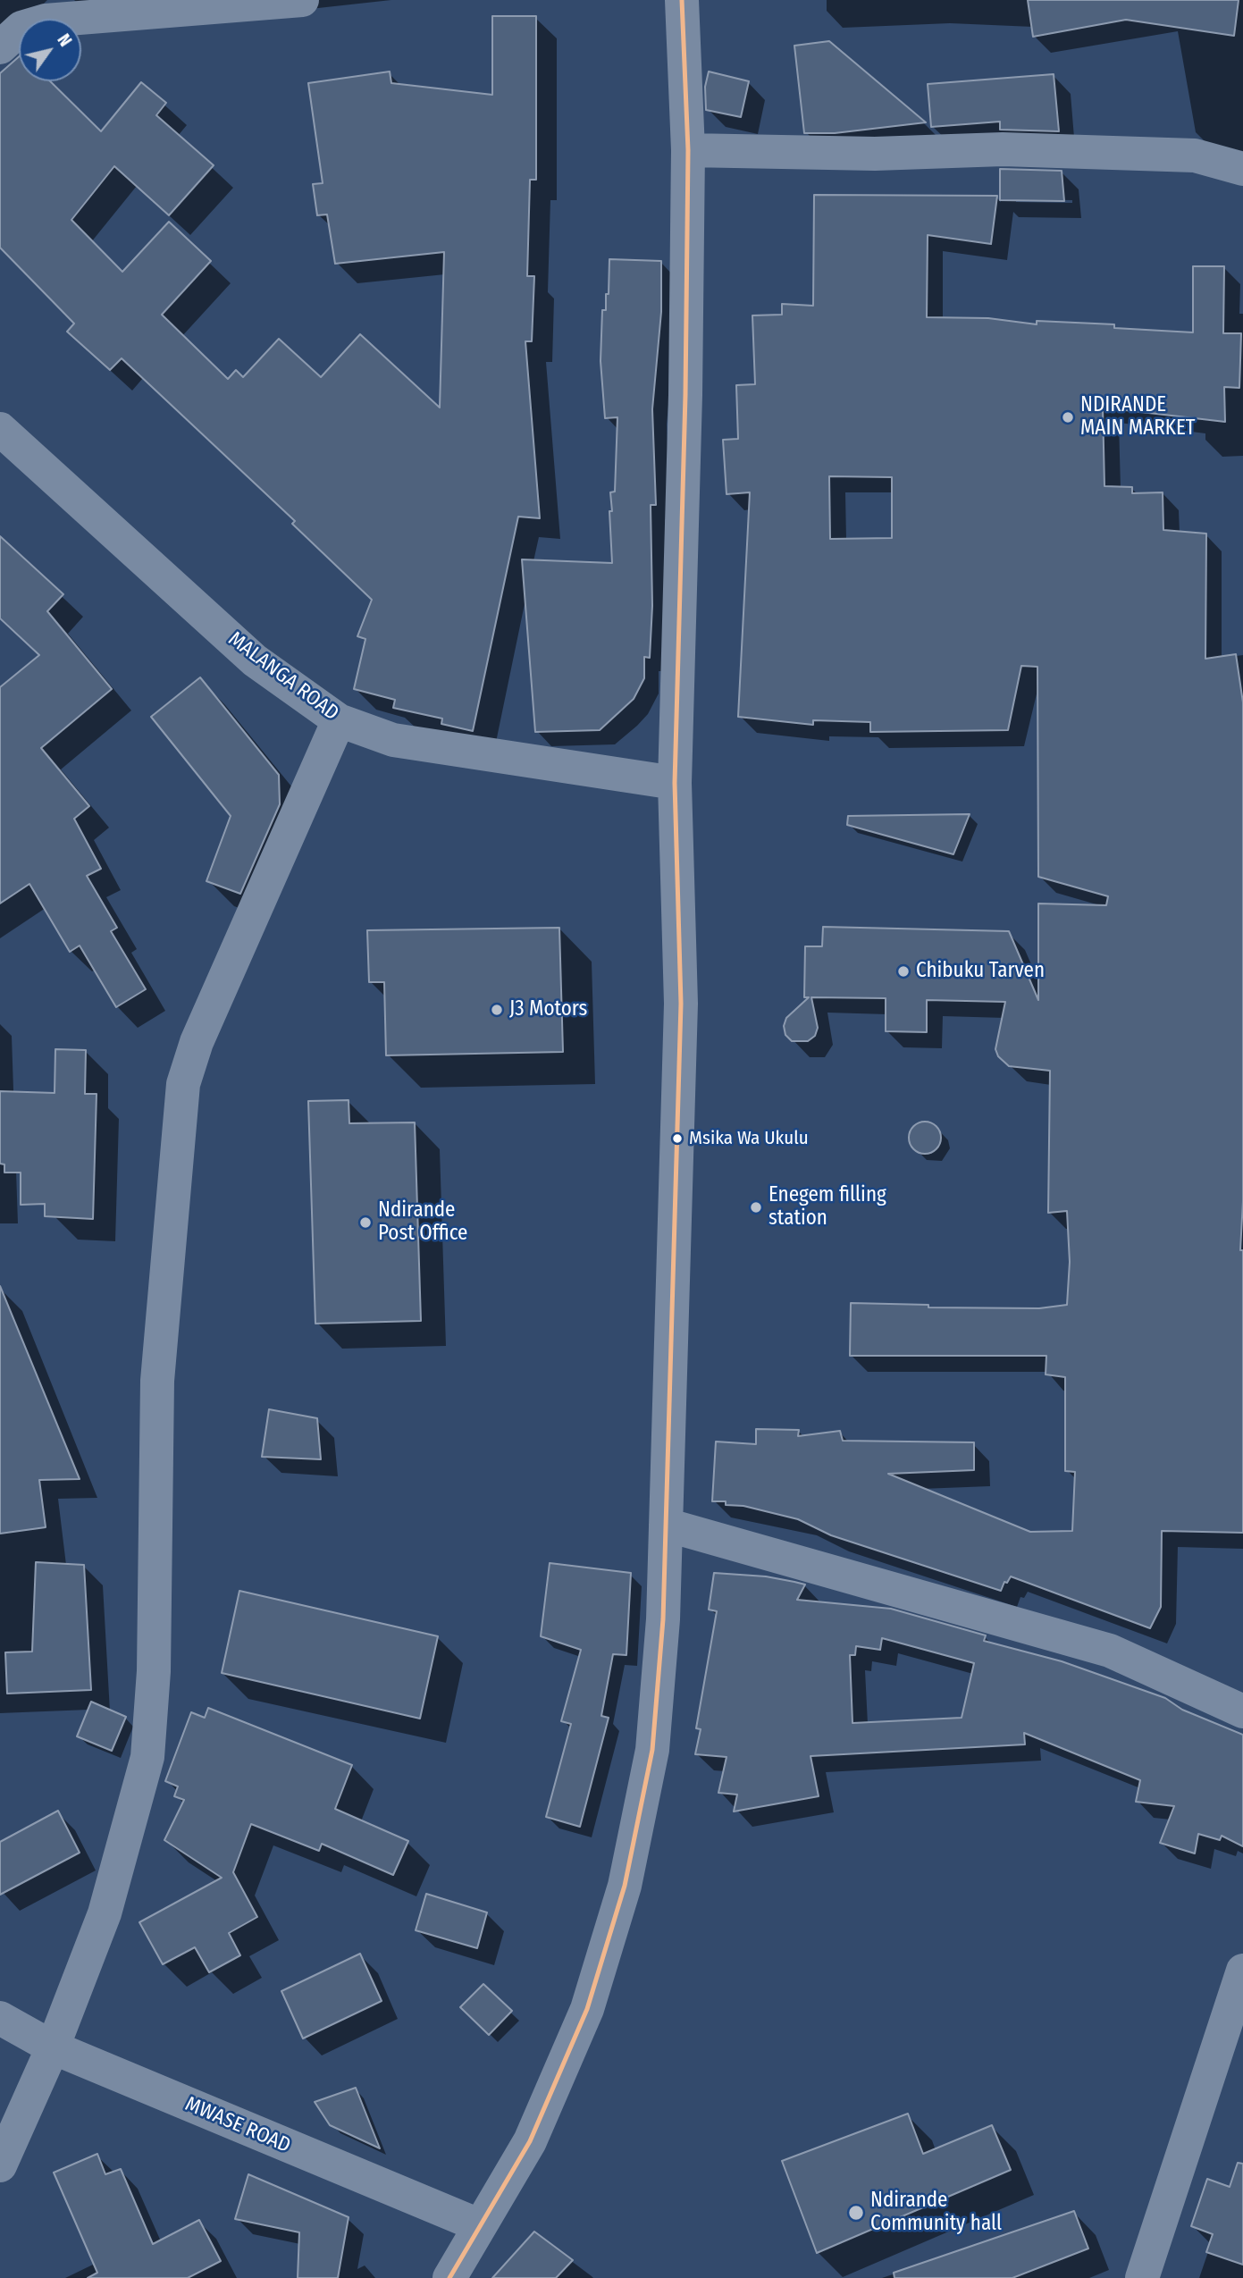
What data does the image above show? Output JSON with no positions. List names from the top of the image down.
{
  "streets": {
    "street": ["MALANGA ROAD", "MWASE ROAD"]
  },
  "places": [
    "NDIRANDE MAIN MARKET",
    "Chibuku Tarven",
    "J3 Motors",
    "Msika Wa Ukulu",
    "Enegem filling station",
    "Ndirande Post Office",
    "Ndirande Community hall"
  ],
  "north": "top right"
}
